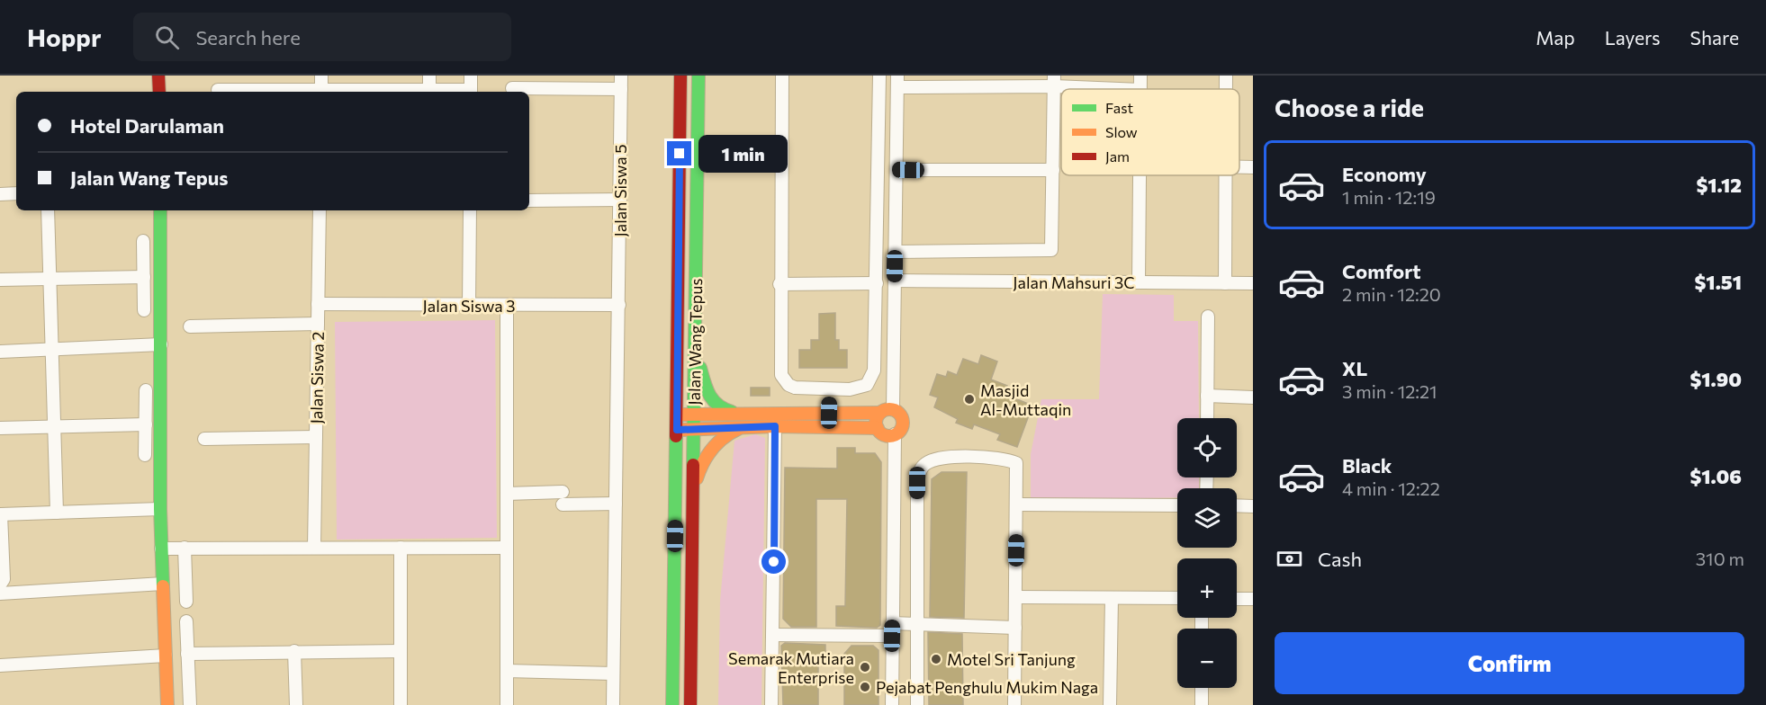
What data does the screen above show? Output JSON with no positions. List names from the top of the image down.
{
  "streets": {
    "main road": ["Jalan Wang Tepus"],
    "street": [
      "Jalan Siswa 5",
      "Jalan Mahsuri 3C",
      "Jalan Siswa 3",
      "Jalan Siswa 2"
    ]
  },
  "crossings": [
    ["Jalan Siswa 5", "Jalan Siswa 3"],
    ["Jalan Siswa 3", "Jalan Siswa 2"]
  ],
  "places": [
    "Masjid Al-Muttaqin",
    "Motel Sri Tanjung",
    "Semarak Mutiara Enterprise",
    "Pejabat Penghulu Mukim Naga"
  ],
  "legend": ["Fast", "Slow", "Jam"],
  "page": {
    "header": "Hoppr",
    "search": "Search here",
    "nav": ["Map", "Layers", "Share"],
    "heading": "Choose a ride",
    "banner": ["Hotel Darulaman", "Jalan Wang Tepus"],
    "bubble": "1 min",
    "list": [
      {
        "name": "Economy",
        "note": "1 min · 12:19",
        "value": "$1.12"
      },
      {
        "name": "Comfort",
        "note": "2 min · 12:20",
        "value": "$1.51"
      },
      {
        "name": "XL",
        "note": "3 min · 12:21",
        "value": "$1.90"
      },
      {
        "name": "Black",
        "note": "4 min · 12:22",
        "value": "$1.06"
      }
    ],
    "map_buttons": ["+", "−"],
    "pay": ["Cash", "310 m"],
    "buttons": "Confirm"
  }
}
